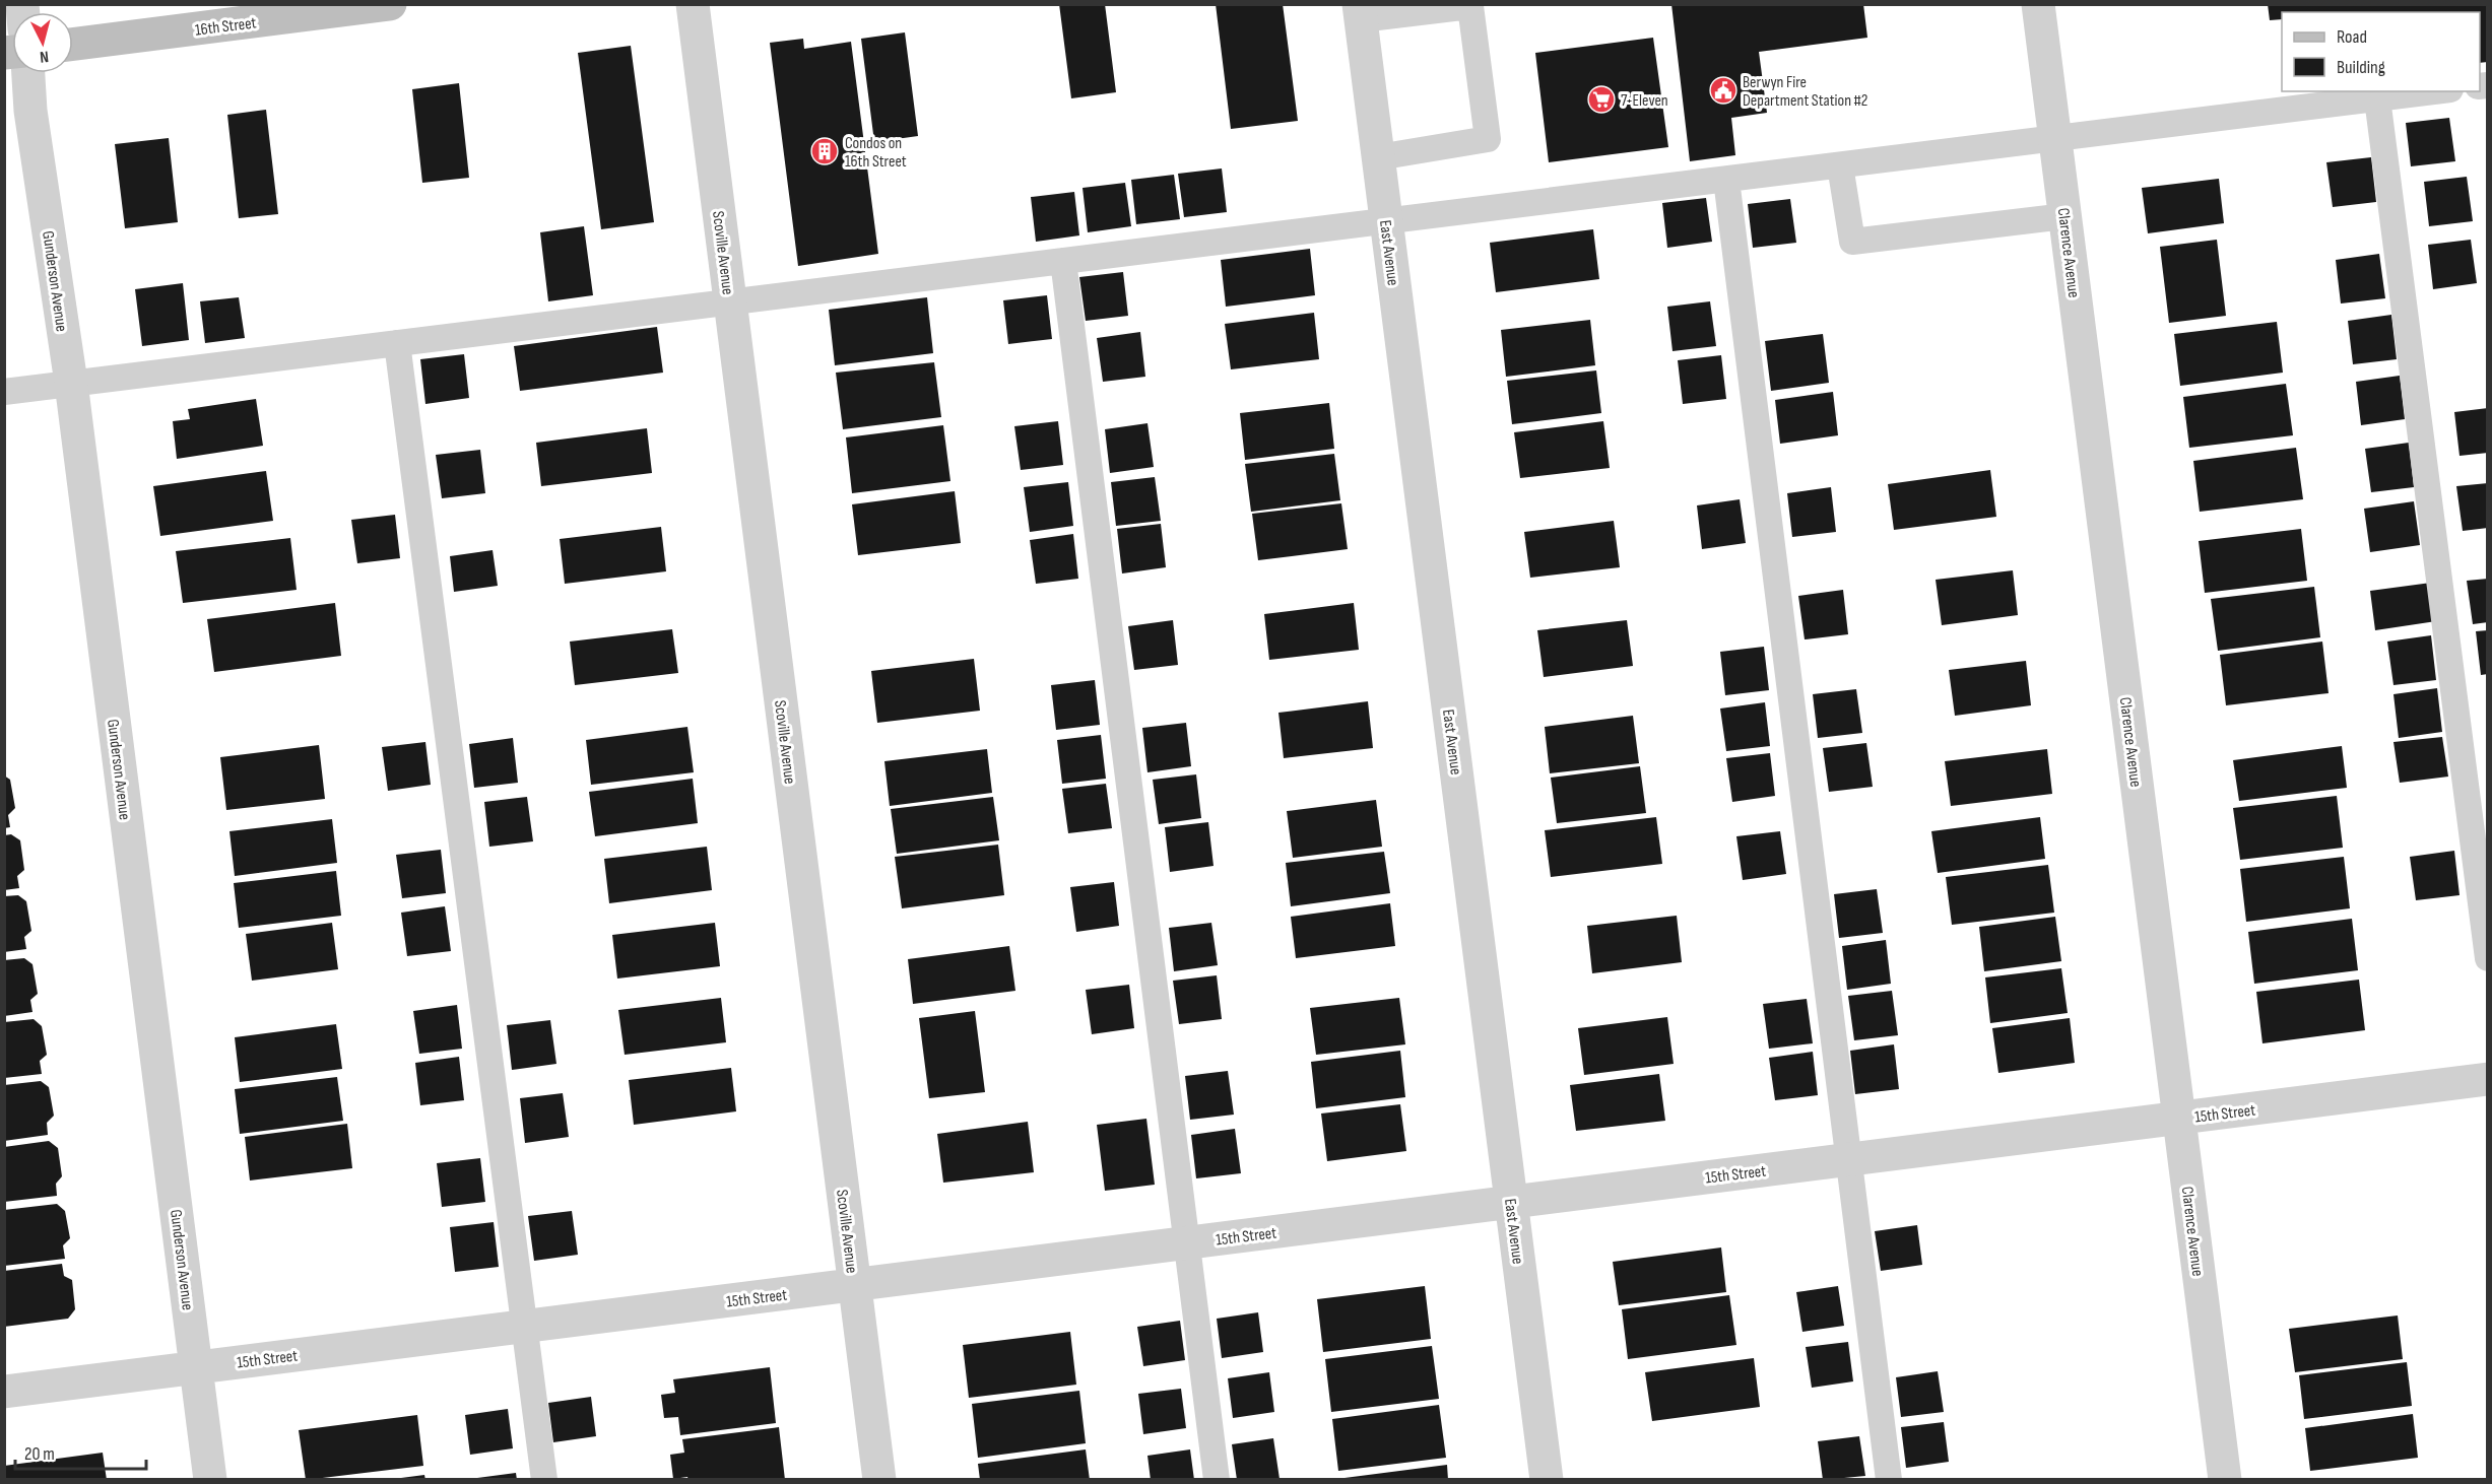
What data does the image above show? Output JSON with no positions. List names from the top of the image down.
{
  "streets": {
    "street": [
      "16th Street",
      "Scoville Avenue",
      "East Avenue",
      "Clarence Avenue",
      "Gunderson Avenue",
      "15th Street"
    ]
  },
  "crossings": [
    ["Scoville Avenue", "15th Street"],
    ["East Avenue", "15th Street"],
    ["Clarence Avenue", "15th Street"],
    ["Gunderson Avenue", "15th Street"]
  ],
  "places": {
    "public building": ["Berwyn Fire Department Station #2"],
    "supermarket": ["7-Eleven"],
    "building": ["Condos on 16th Street"]
  },
  "legend": ["Road", "Building"],
  "scale_bar": "20 m",
  "north": "bottom"
}
